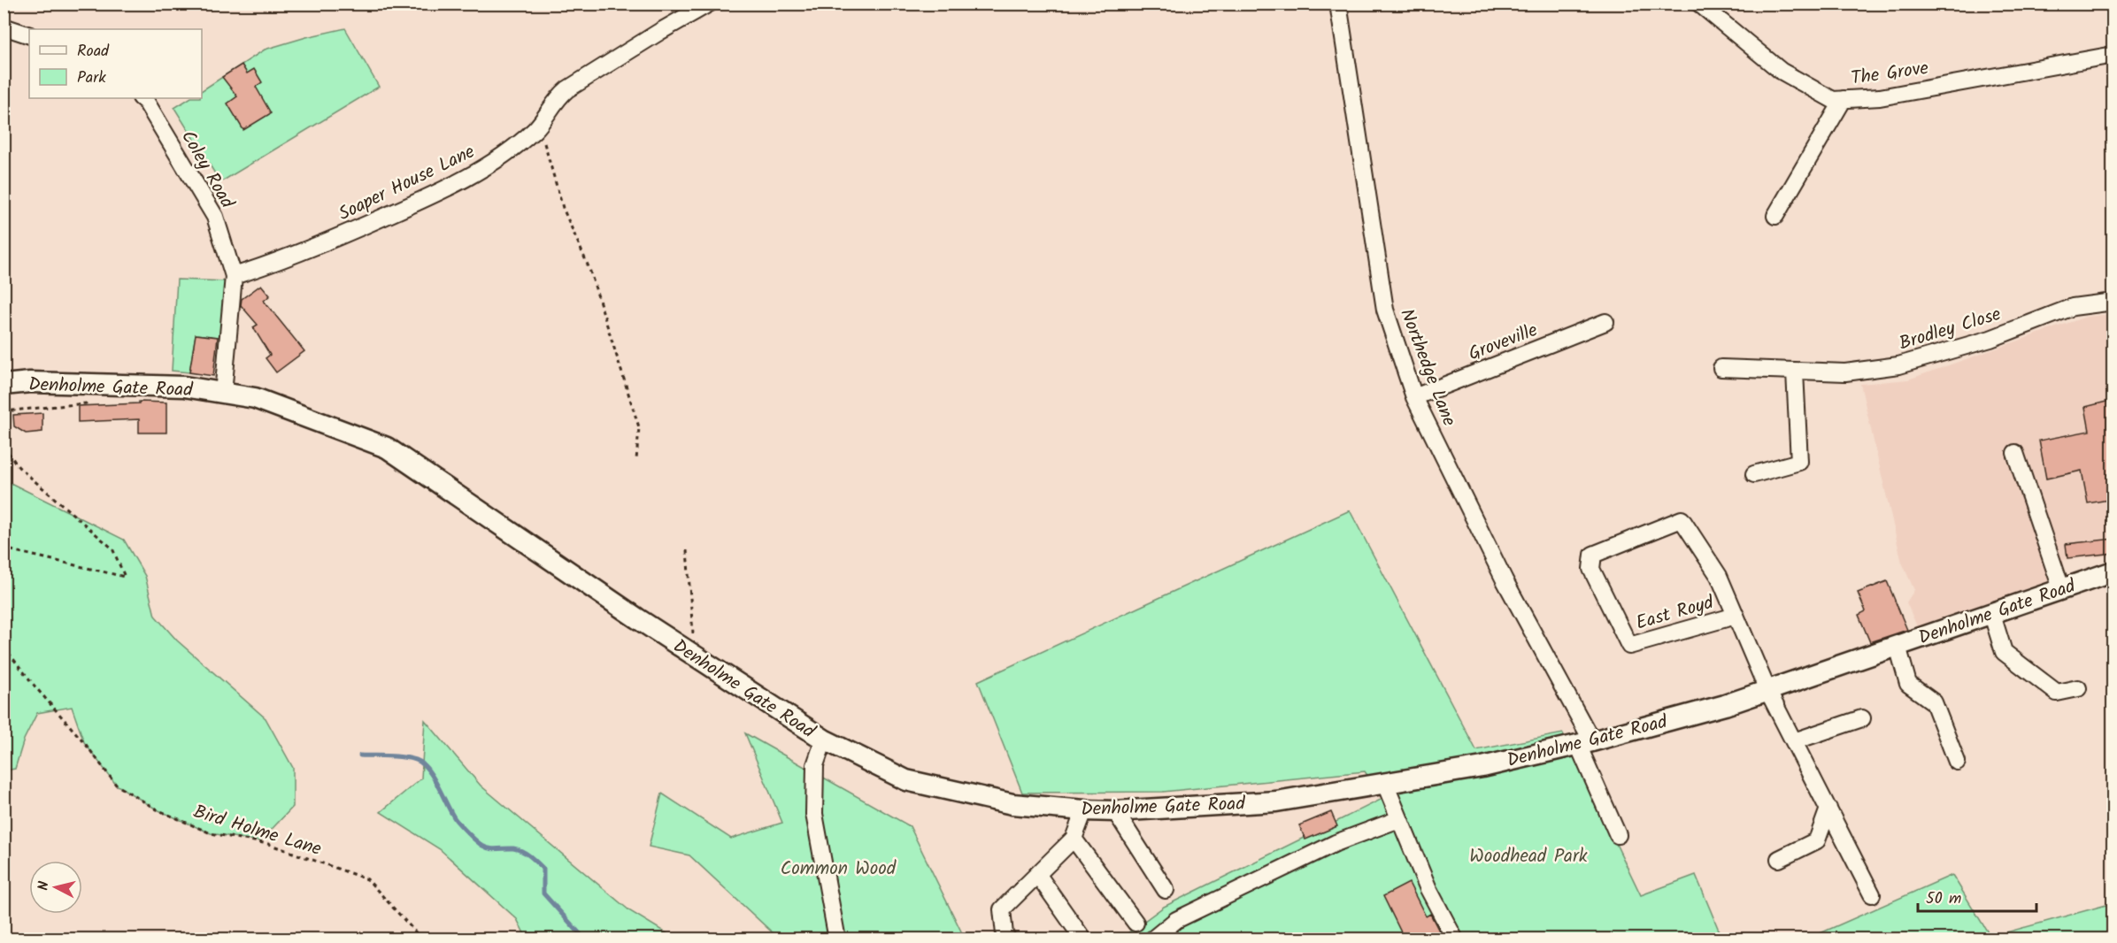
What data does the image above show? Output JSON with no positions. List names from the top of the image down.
{
  "streets": {
    "main road": ["Denholme Gate Road"],
    "street": [
      "The Grove",
      "Coley Road",
      "Soaper House Lane",
      "Brodley Close",
      "Groveville",
      "Northedge Lane",
      "East Royd"
    ],
    "path": ["Bird Holme Lane"]
  },
  "crossings": [
    ["Coley Road", "Soaper House Lane"],
    ["Coley Road", "Denholme Gate Road"],
    ["Groveville", "Northedge Lane"],
    ["Northedge Lane", "Denholme Gate Road"]
  ],
  "parks": ["Woodhead Park", "Common Wood"],
  "legend": ["Road", "Park"],
  "scale_bar": "50 m",
  "north": "left"
}
